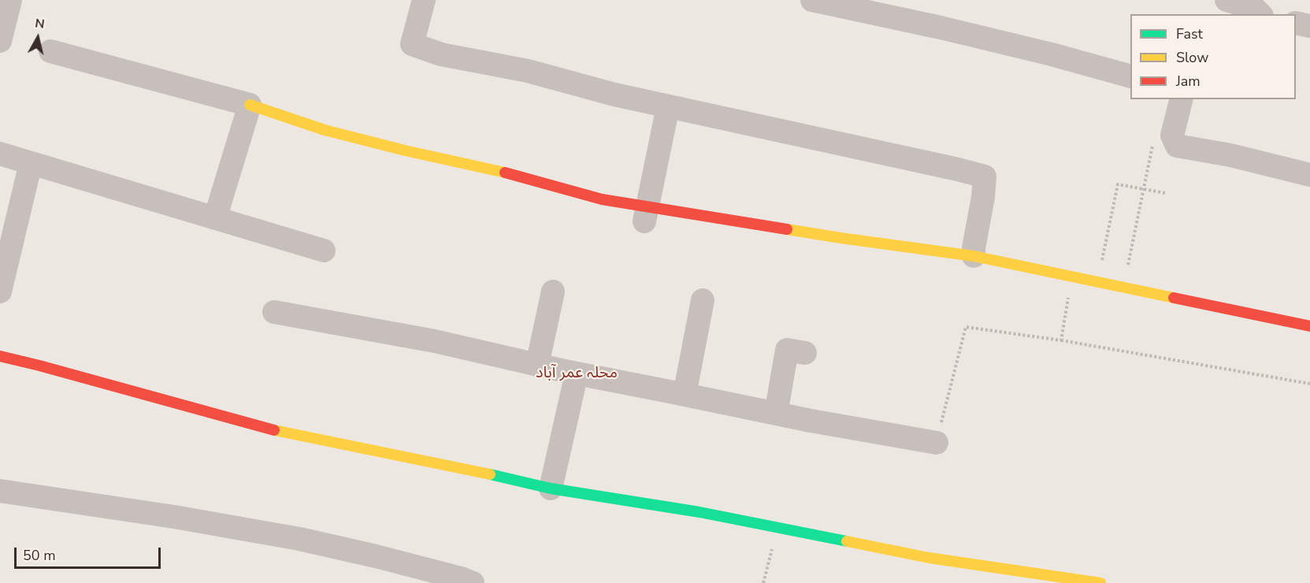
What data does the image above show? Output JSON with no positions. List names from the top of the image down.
{
  "districts": ["محلہ عمر آباد"],
  "legend": ["Fast", "Slow", "Jam"],
  "scale_bar": "50 m",
  "north": "top"
}
